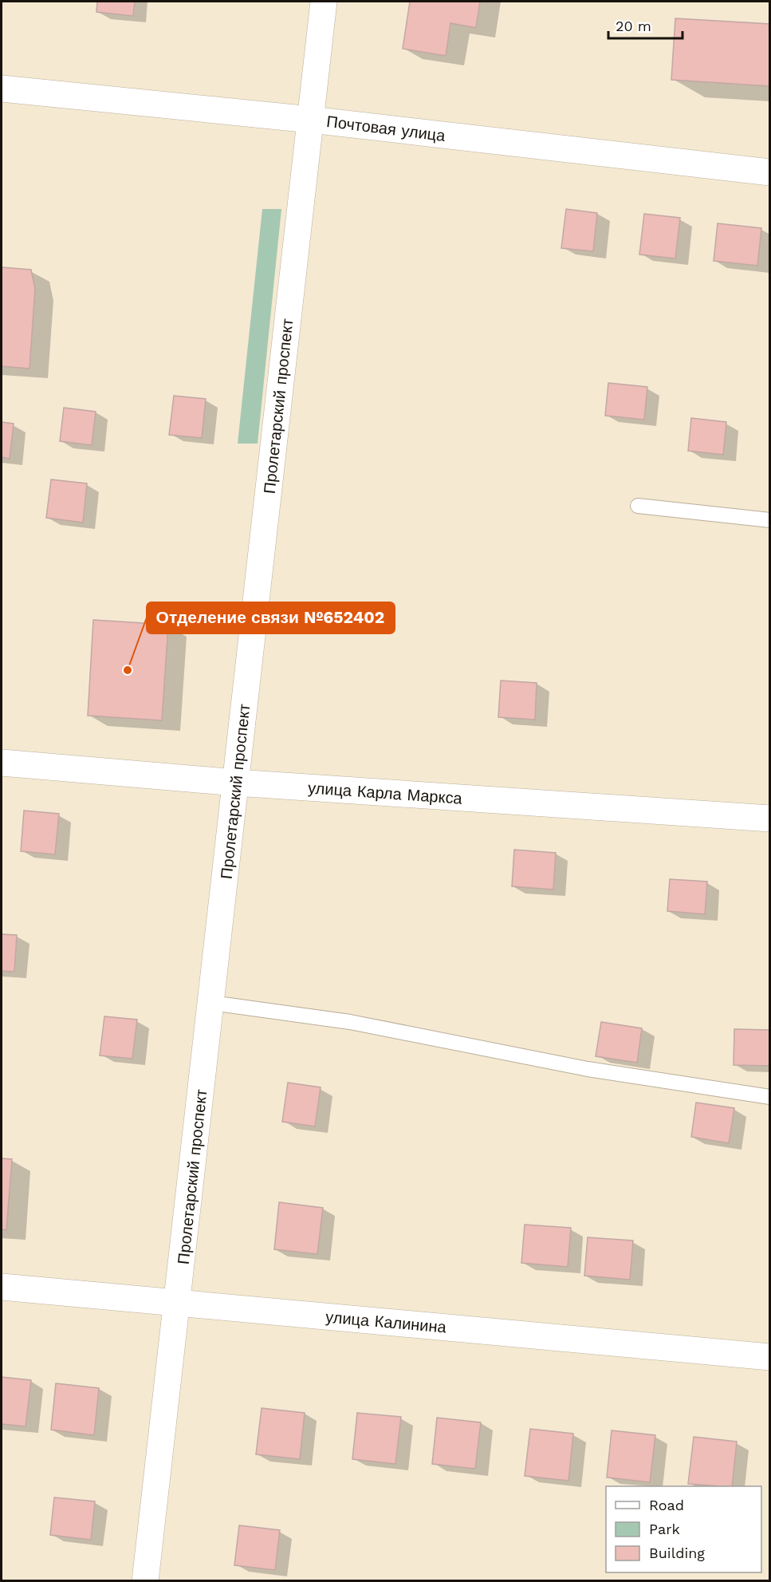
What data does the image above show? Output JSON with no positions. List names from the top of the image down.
{
  "streets": {
    "street": [
      "Почтовая улица",
      "Пролетарский проспект",
      "улица Карла Маркса",
      "улица Калинина"
    ]
  },
  "crossings": [
    ["Почтовая улица", "Пролетарский проспект"],
    ["Пролетарский проспект", "улица Карла Маркса"],
    ["Пролетарский проспект", "улица Калинина"]
  ],
  "places": ["Отделение связи №652402"],
  "legend": ["Road", "Park", "Building"],
  "scale_bar": "20 m"
}
